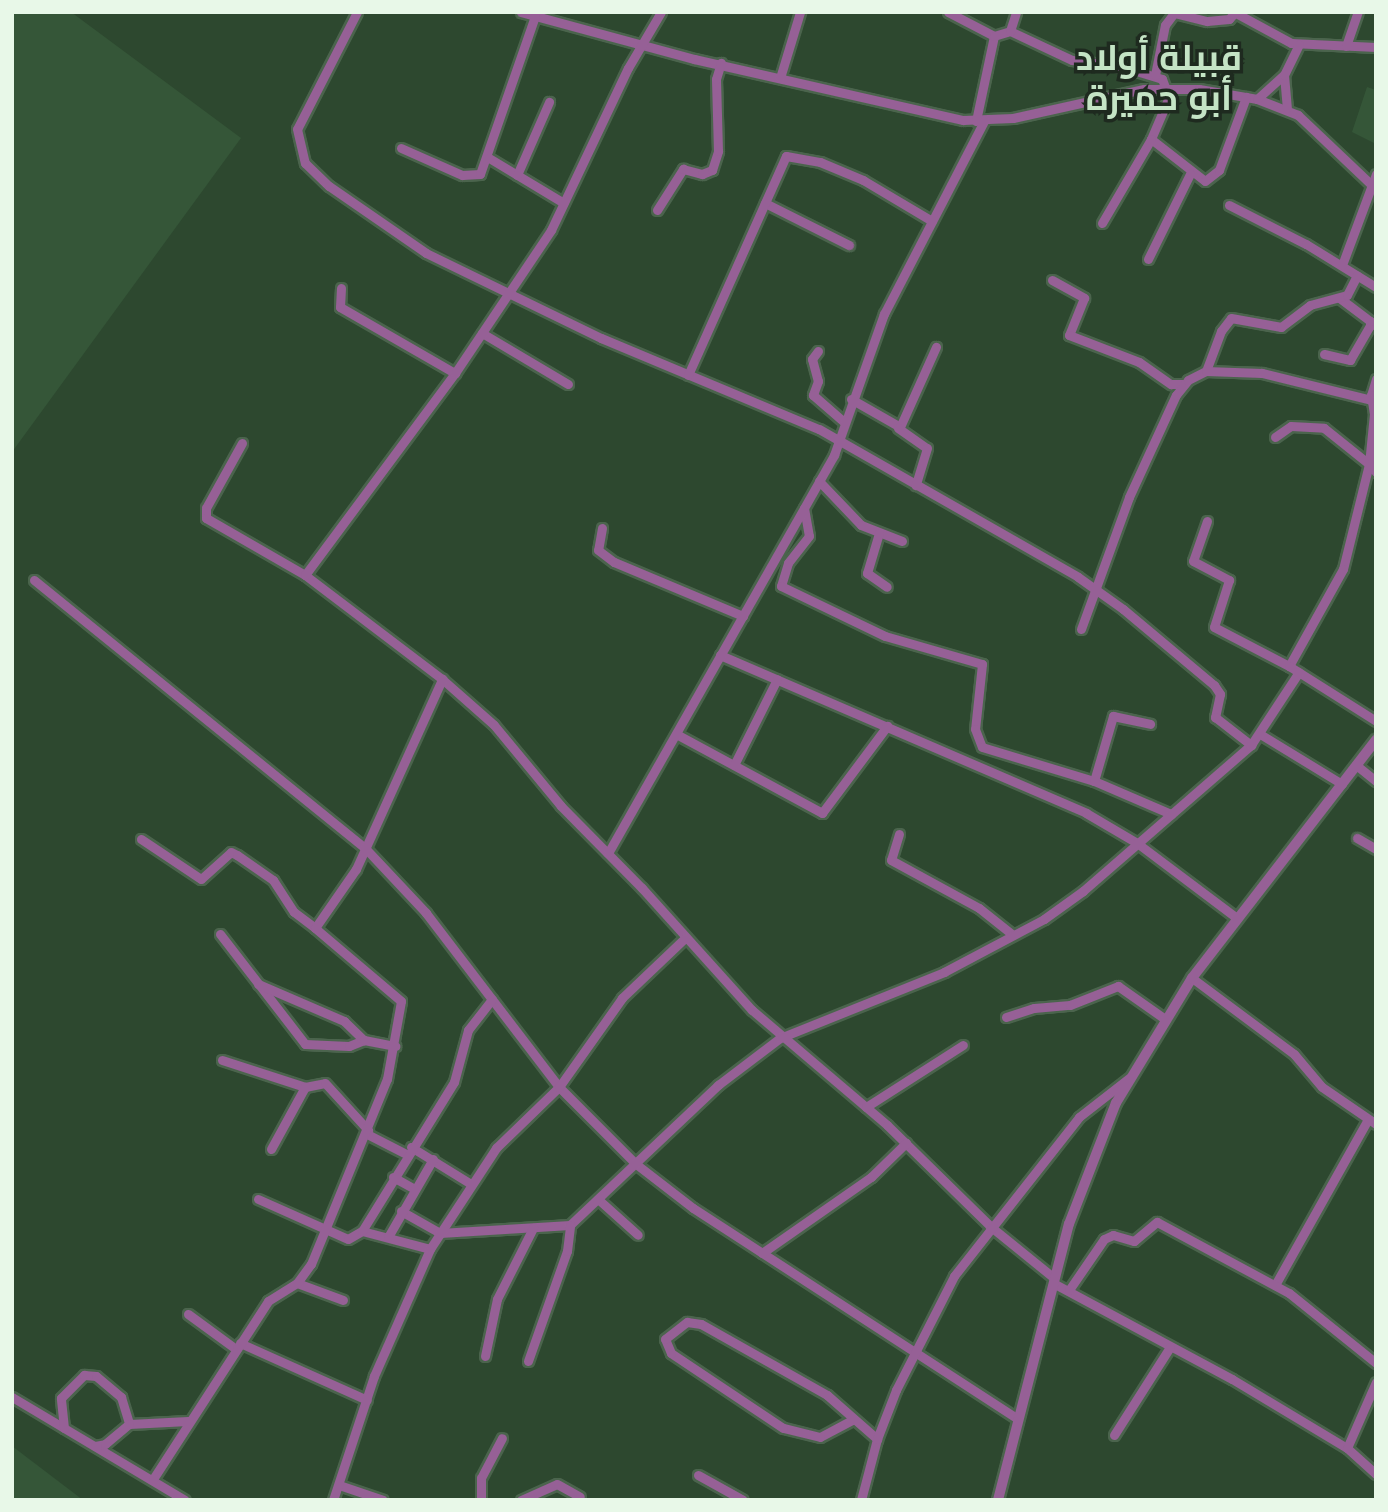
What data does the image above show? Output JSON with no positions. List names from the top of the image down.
{
  "districts": ["قبيلة أولاد أبو حميرة"]
}
